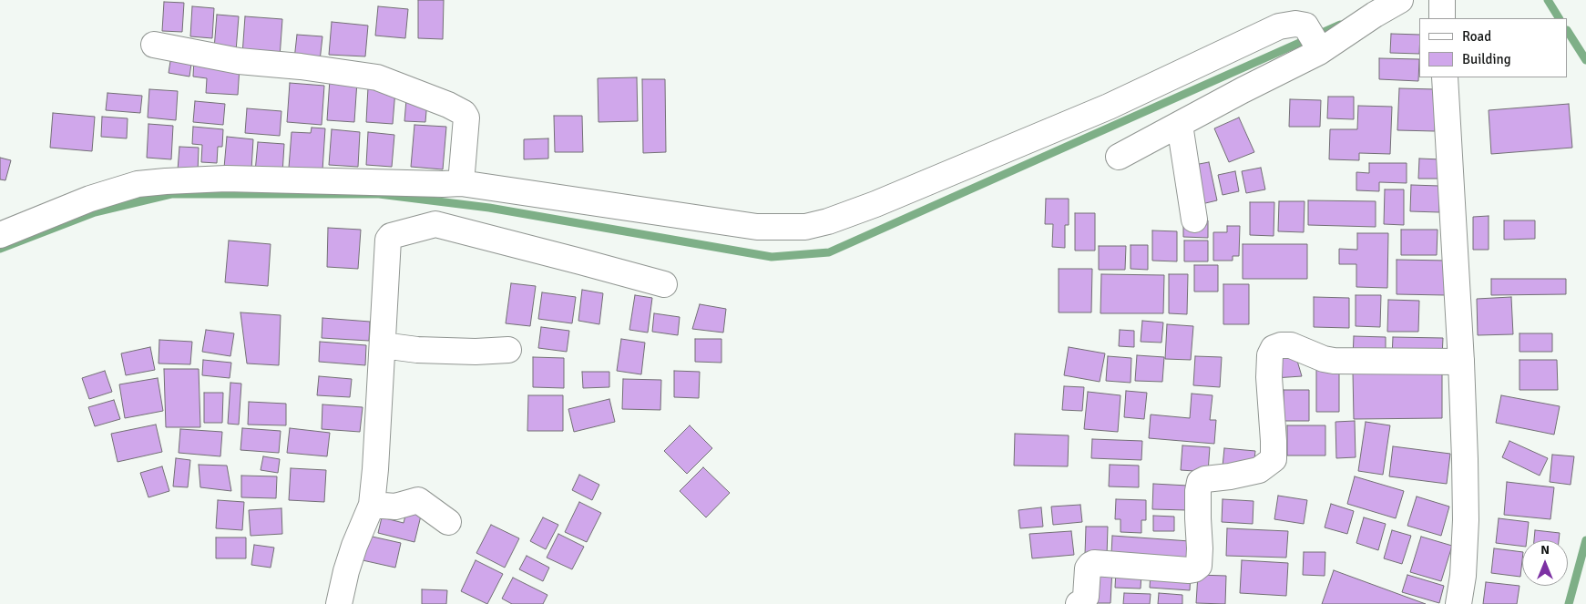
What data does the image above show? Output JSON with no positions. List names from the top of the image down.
{
  "legend": ["Road", "Building"],
  "north": "top"
}
